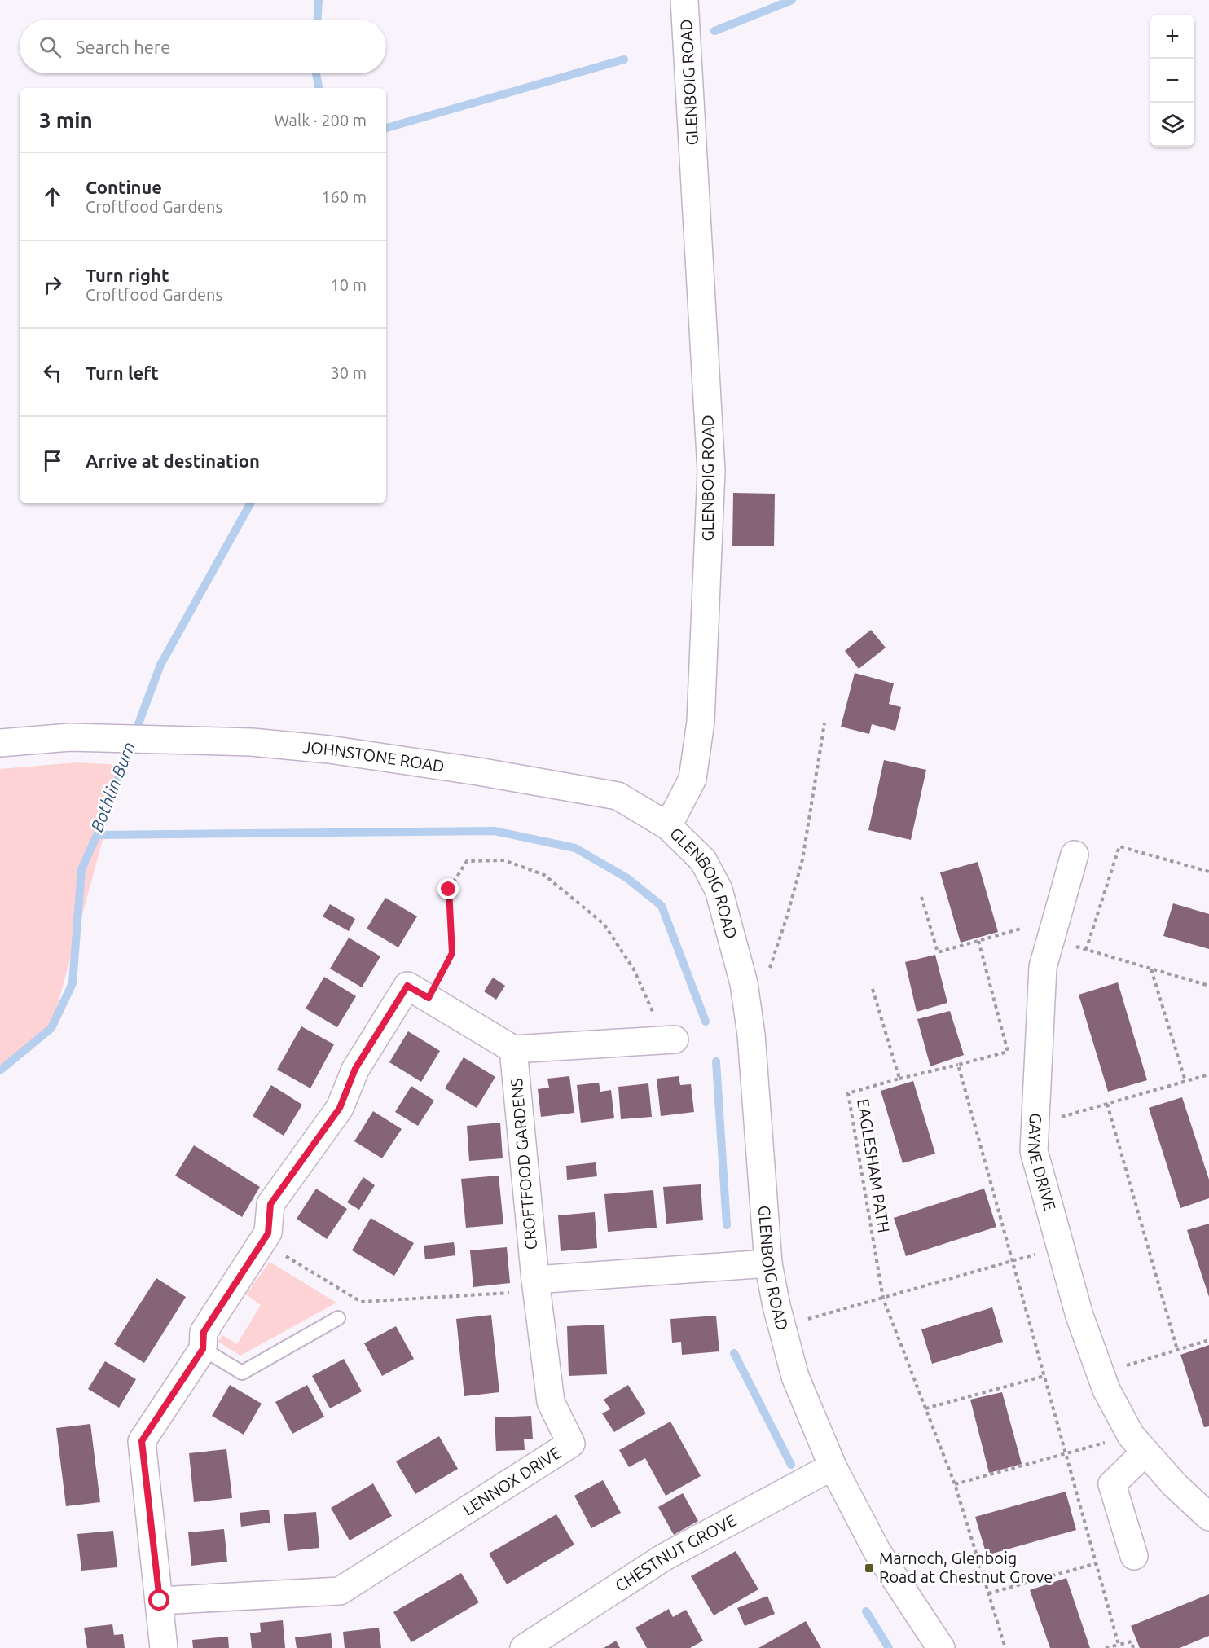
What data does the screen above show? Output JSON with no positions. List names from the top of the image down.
{
  "streets": {
    "street": [
      "GLENBOIG ROAD",
      "JOHNSTONE ROAD",
      "GAYNE DRIVE",
      "CROFTFOOD GARDENS",
      "LENNOX DRIVE",
      "CHESTNUT GROVE"
    ],
    "path": ["EAGLESHAM PATH"]
  },
  "crossings": [
    ["GLENBOIG ROAD", "JOHNSTONE ROAD"],
    ["GLENBOIG ROAD", "CHESTNUT GROVE"],
    ["CROFTFOOD GARDENS", "LENNOX DRIVE"]
  ],
  "water": ["Bothlin Burn"],
  "places": {
    "transit": ["Marnoch, Glenboig Road at Chestnut Grove"]
  },
  "page": {
    "map_buttons": ["+", "−"],
    "search": "Search here",
    "heading": ["3 min", "Walk · 200 m"],
    "list": [
      ["Continue", "Croftfood Gardens", "160 m"],
      ["Turn right", "Croftfood Gardens", "10 m"],
      ["Turn left", "30 m"],
      "Arrive at destination"
    ]
  }
}
